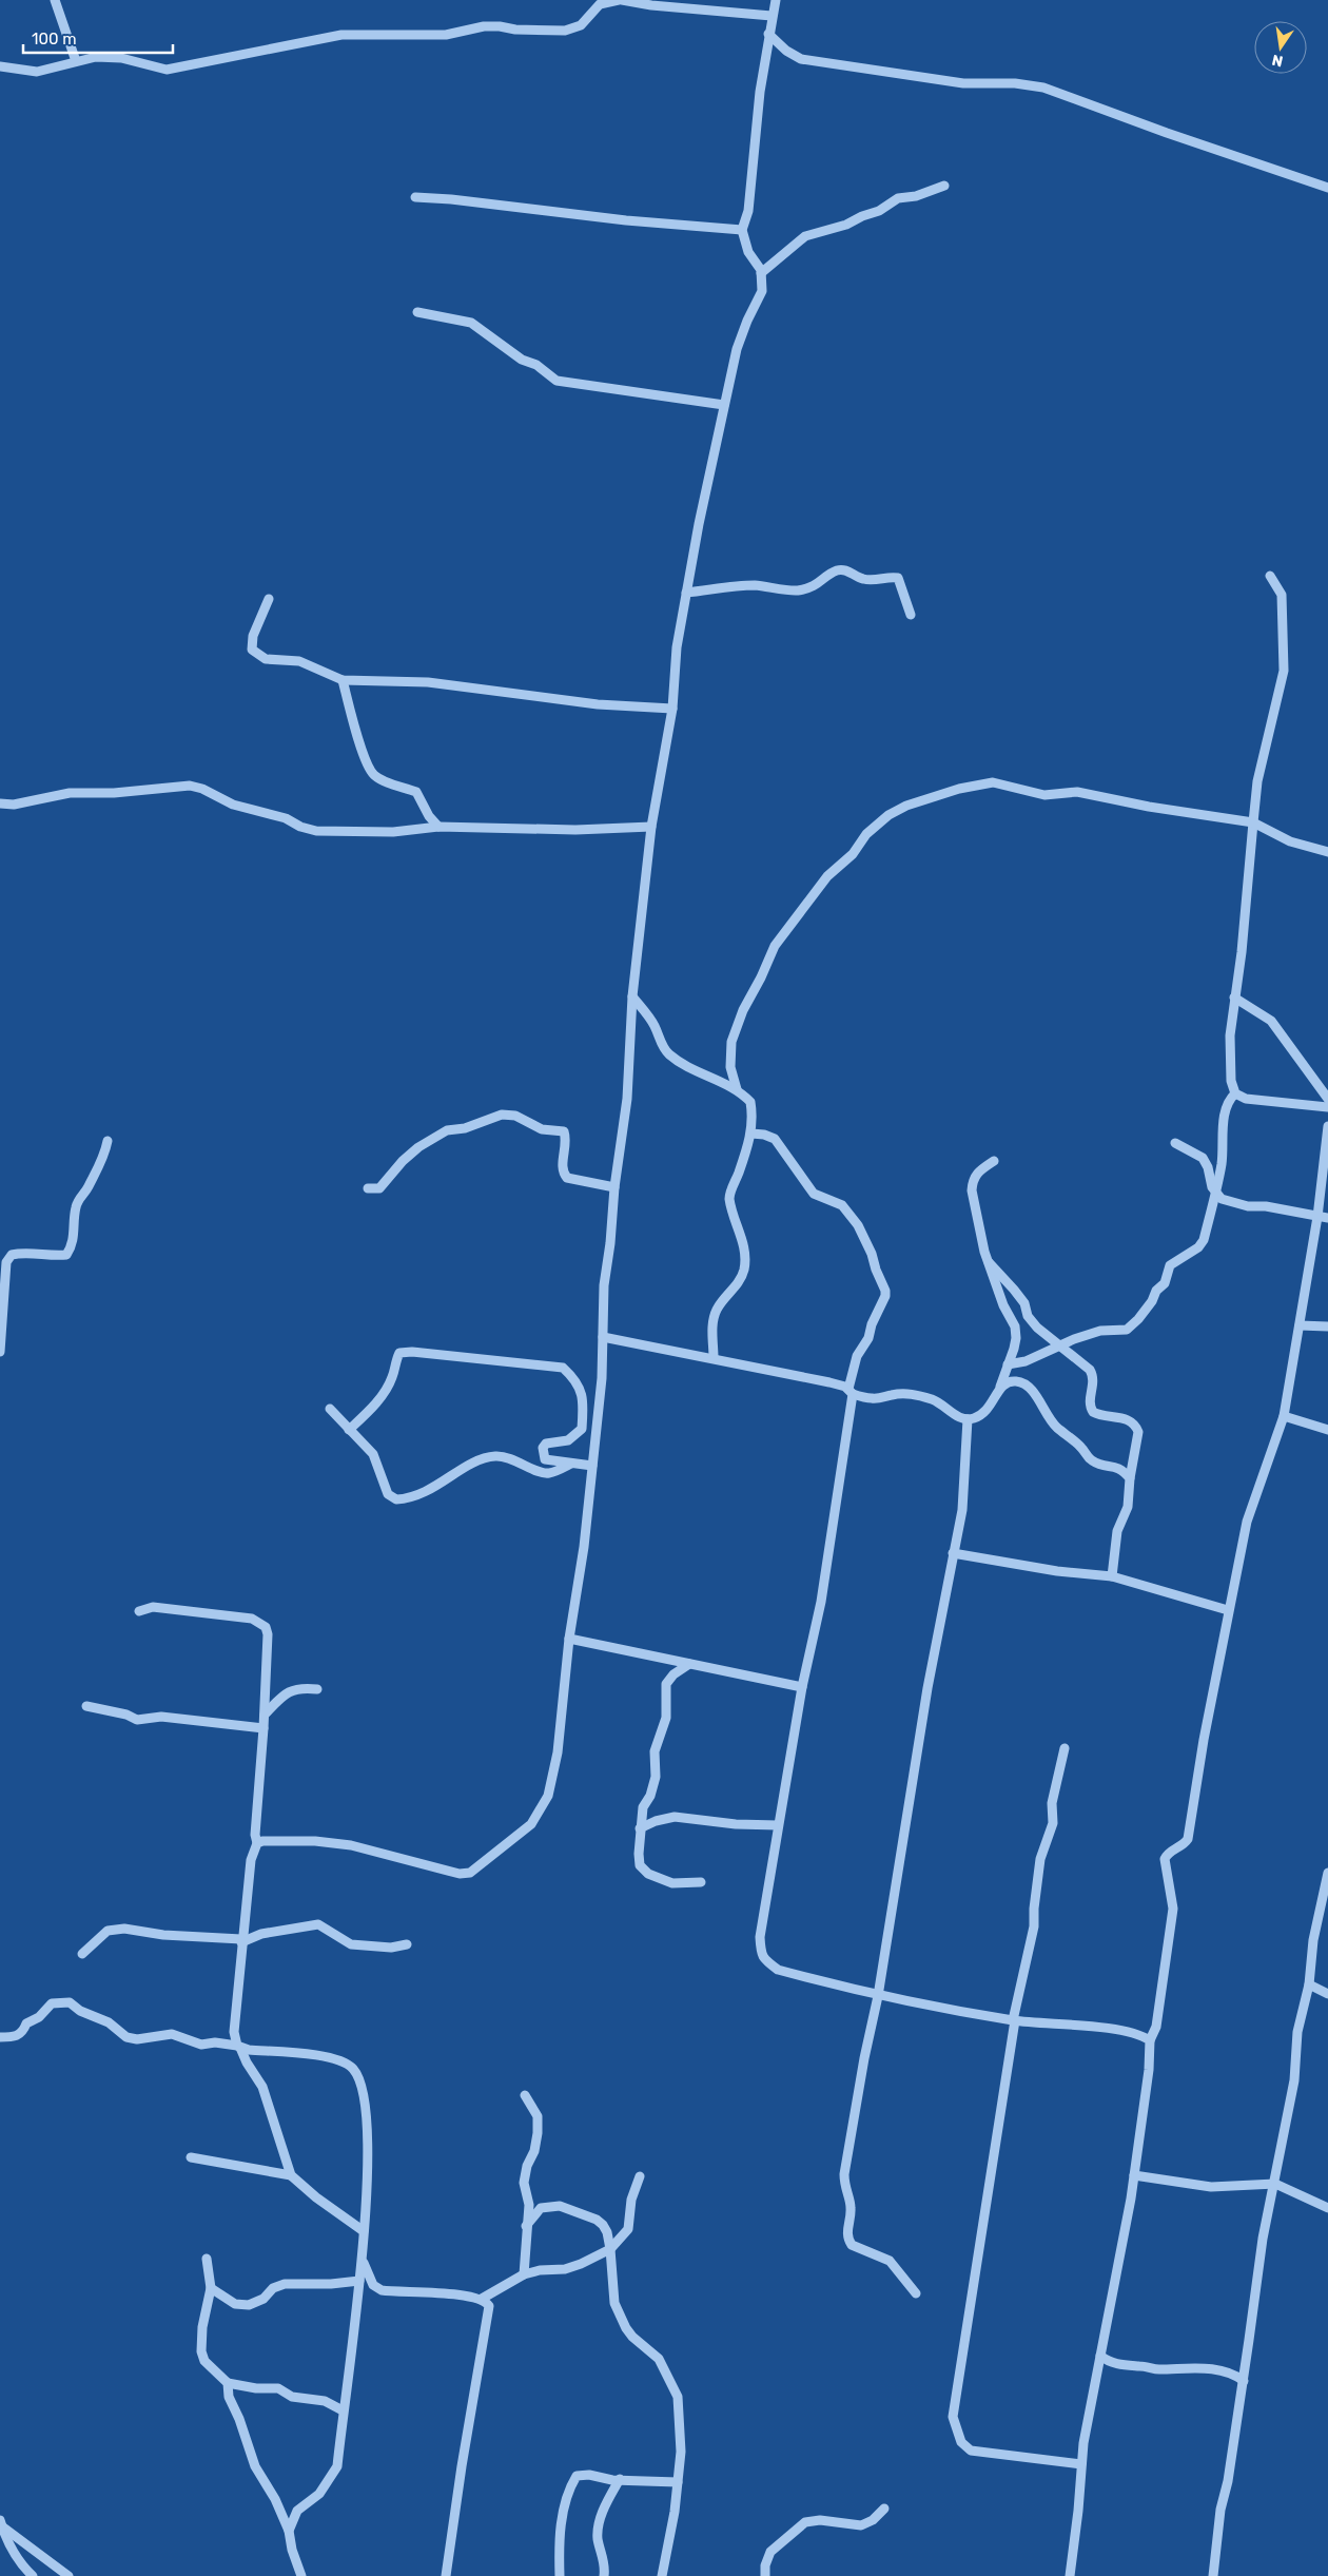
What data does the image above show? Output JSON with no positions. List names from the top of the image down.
{
  "scale_bar": "100 m",
  "north": "bottom"
}
